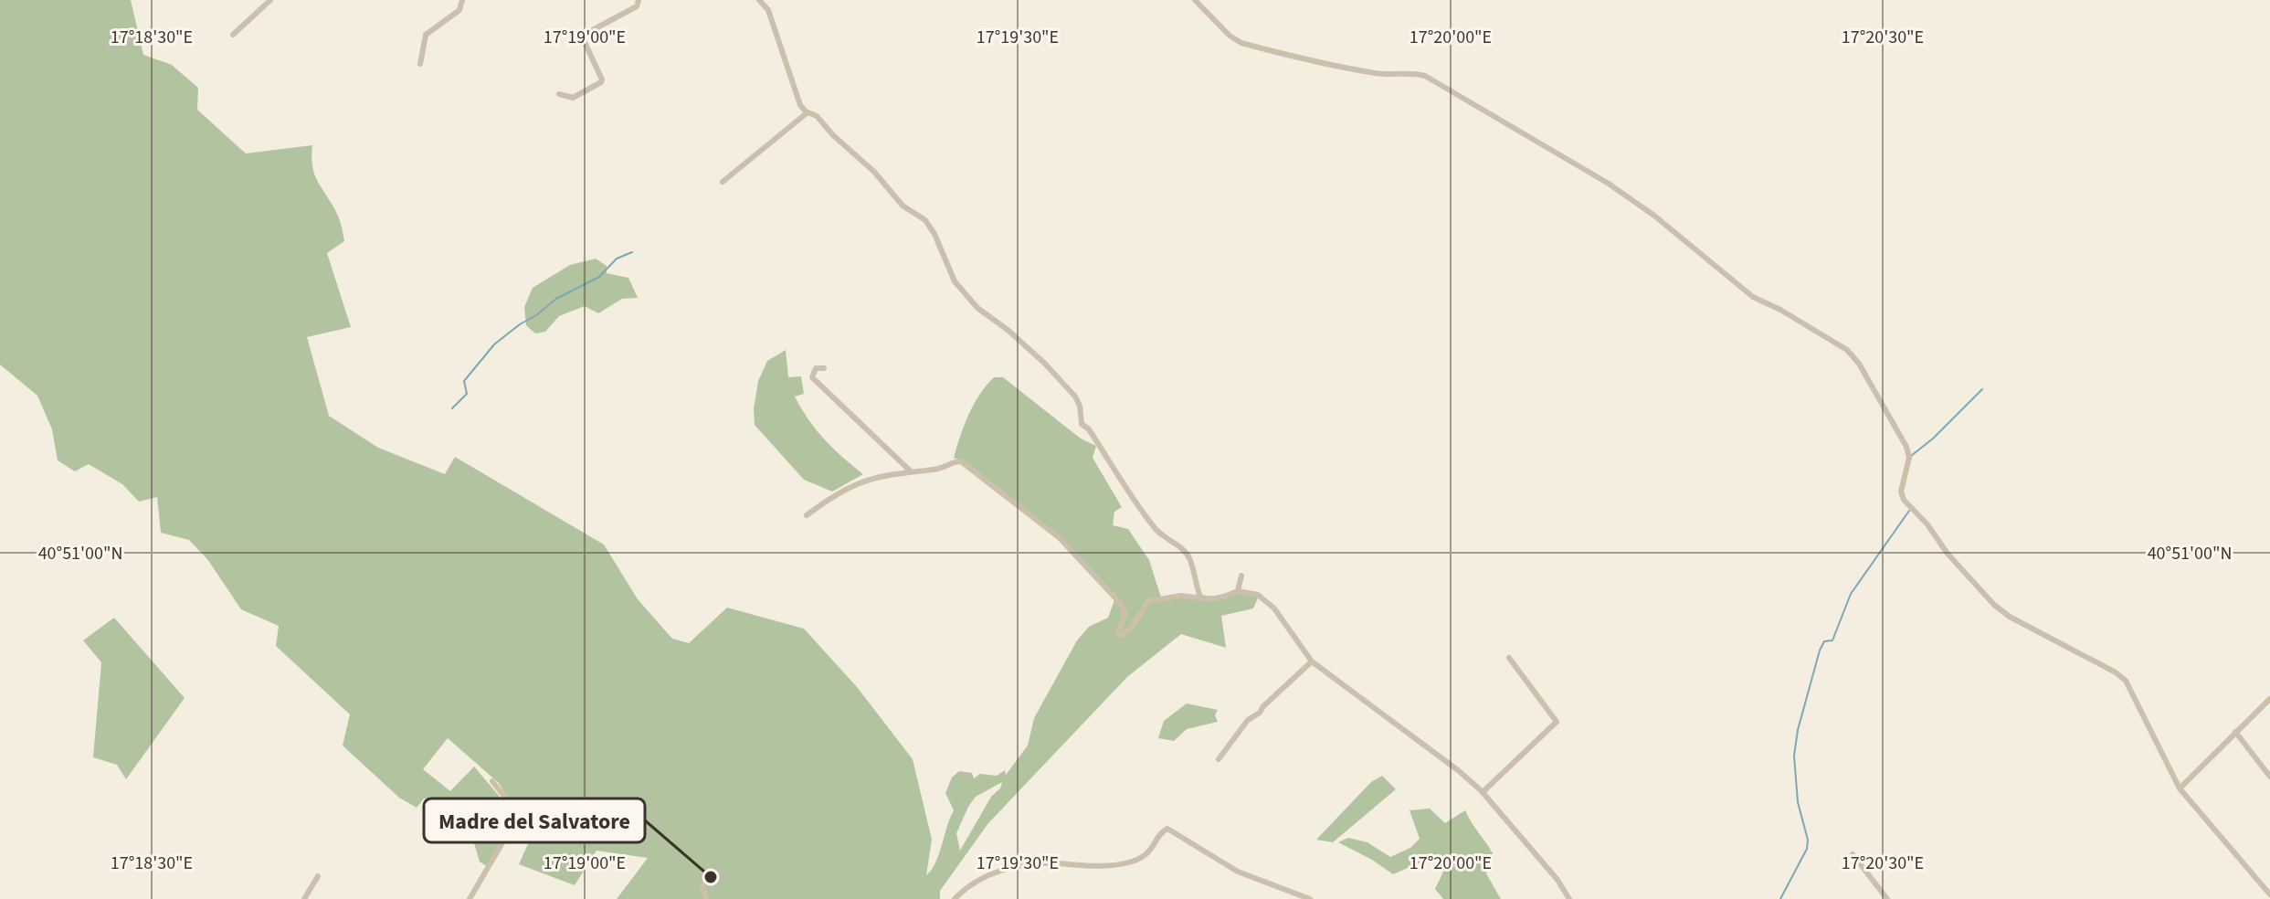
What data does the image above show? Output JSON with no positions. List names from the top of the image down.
{
  "places": ["Madre del Salvatore"],
  "coordinates": [
    "17°18'30\"E",
    "17°19'00\"E",
    "17°19'30\"E",
    "17°20'00\"E",
    "17°20'30\"E",
    "40°51'00\"N"
  ]
}
